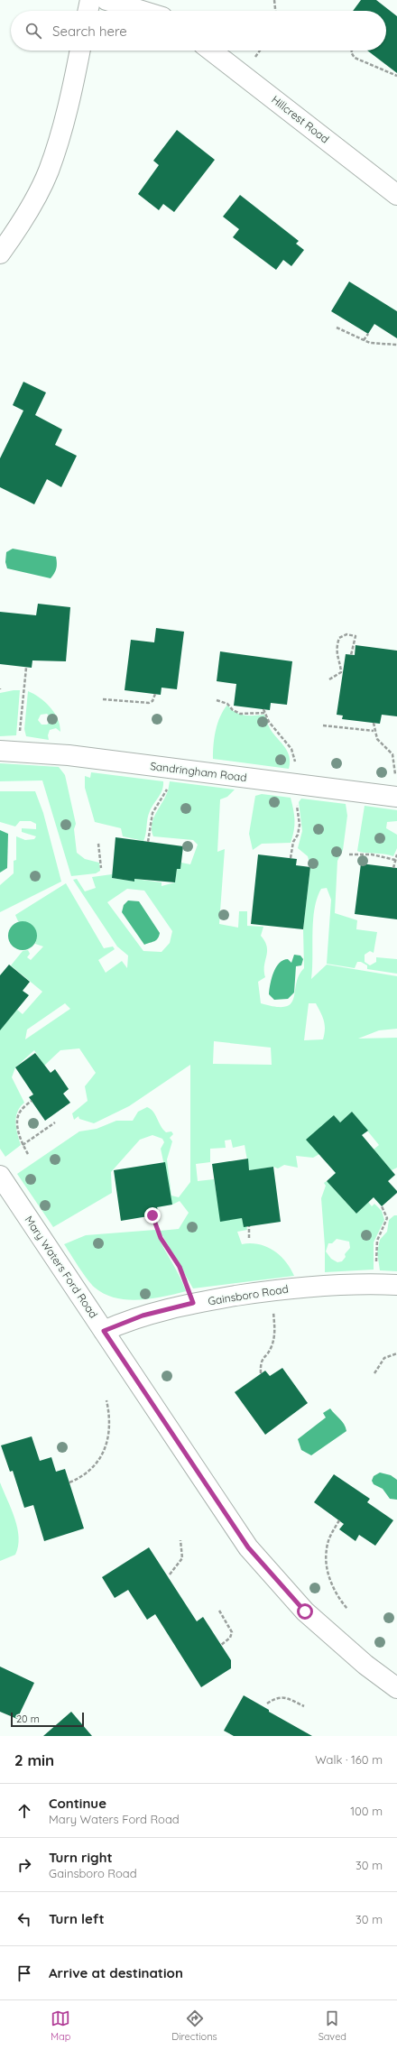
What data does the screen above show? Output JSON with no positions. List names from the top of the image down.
{
  "streets": {
    "street": [
      "Hillcrest Road",
      "Sandringham Road",
      "Mary Waters Ford Road",
      "Gainsboro Road"
    ]
  },
  "crossings": [
    ["Mary Waters Ford Road", "Gainsboro Road"]
  ],
  "scale_bar": "20 m",
  "page": {
    "search": "Search here",
    "scale": "20 m",
    "heading": ["2 min", "Walk · 160 m"],
    "list": [
      ["Continue", "Mary Waters Ford Road", "100 m"],
      ["Turn right", "Gainsboro Road", "30 m"],
      ["Turn left", "30 m"],
      "Arrive at destination"
    ],
    "nav": ["Map", "Directions", "Saved"]
  }
}
